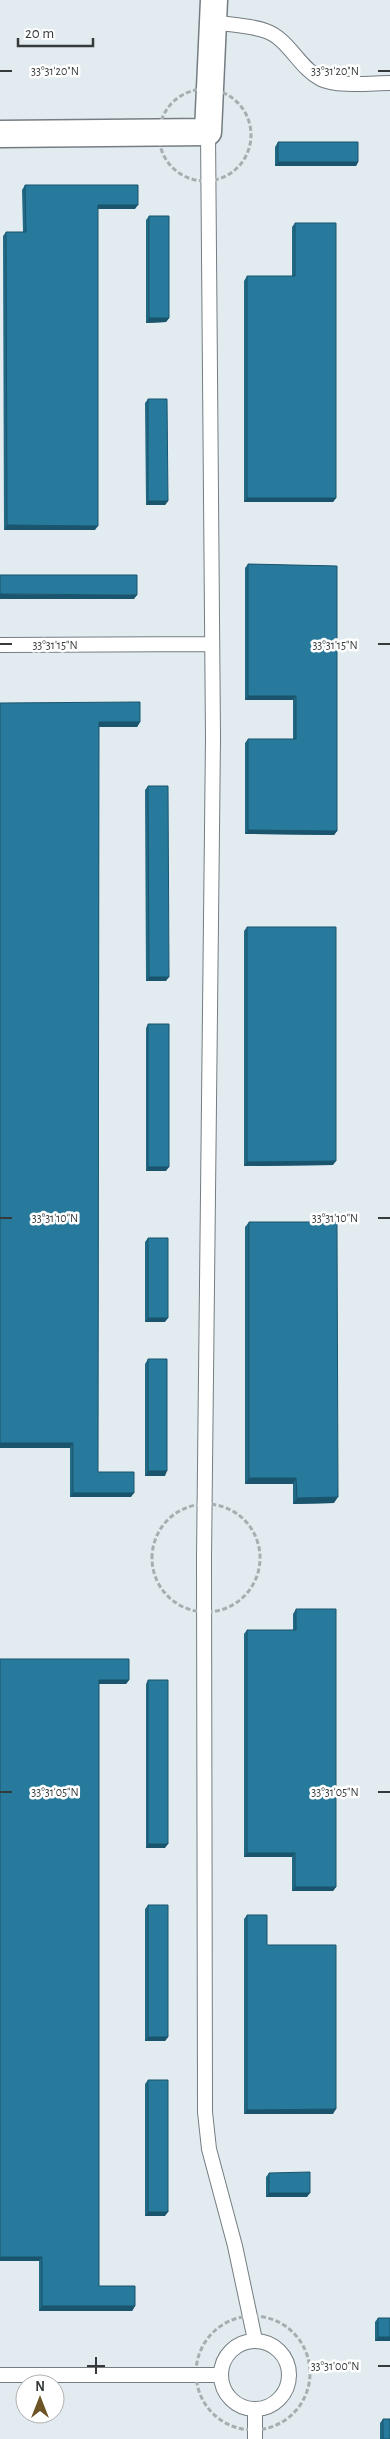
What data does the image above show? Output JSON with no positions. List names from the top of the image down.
{
  "scale_bar": "20 m",
  "north": "top",
  "coordinates": [
    "33°31'20\"N",
    "33°31'15\"N",
    "33°31'10\"N",
    "33°31'05\"N",
    "33°31'00\"N"
  ]
}
